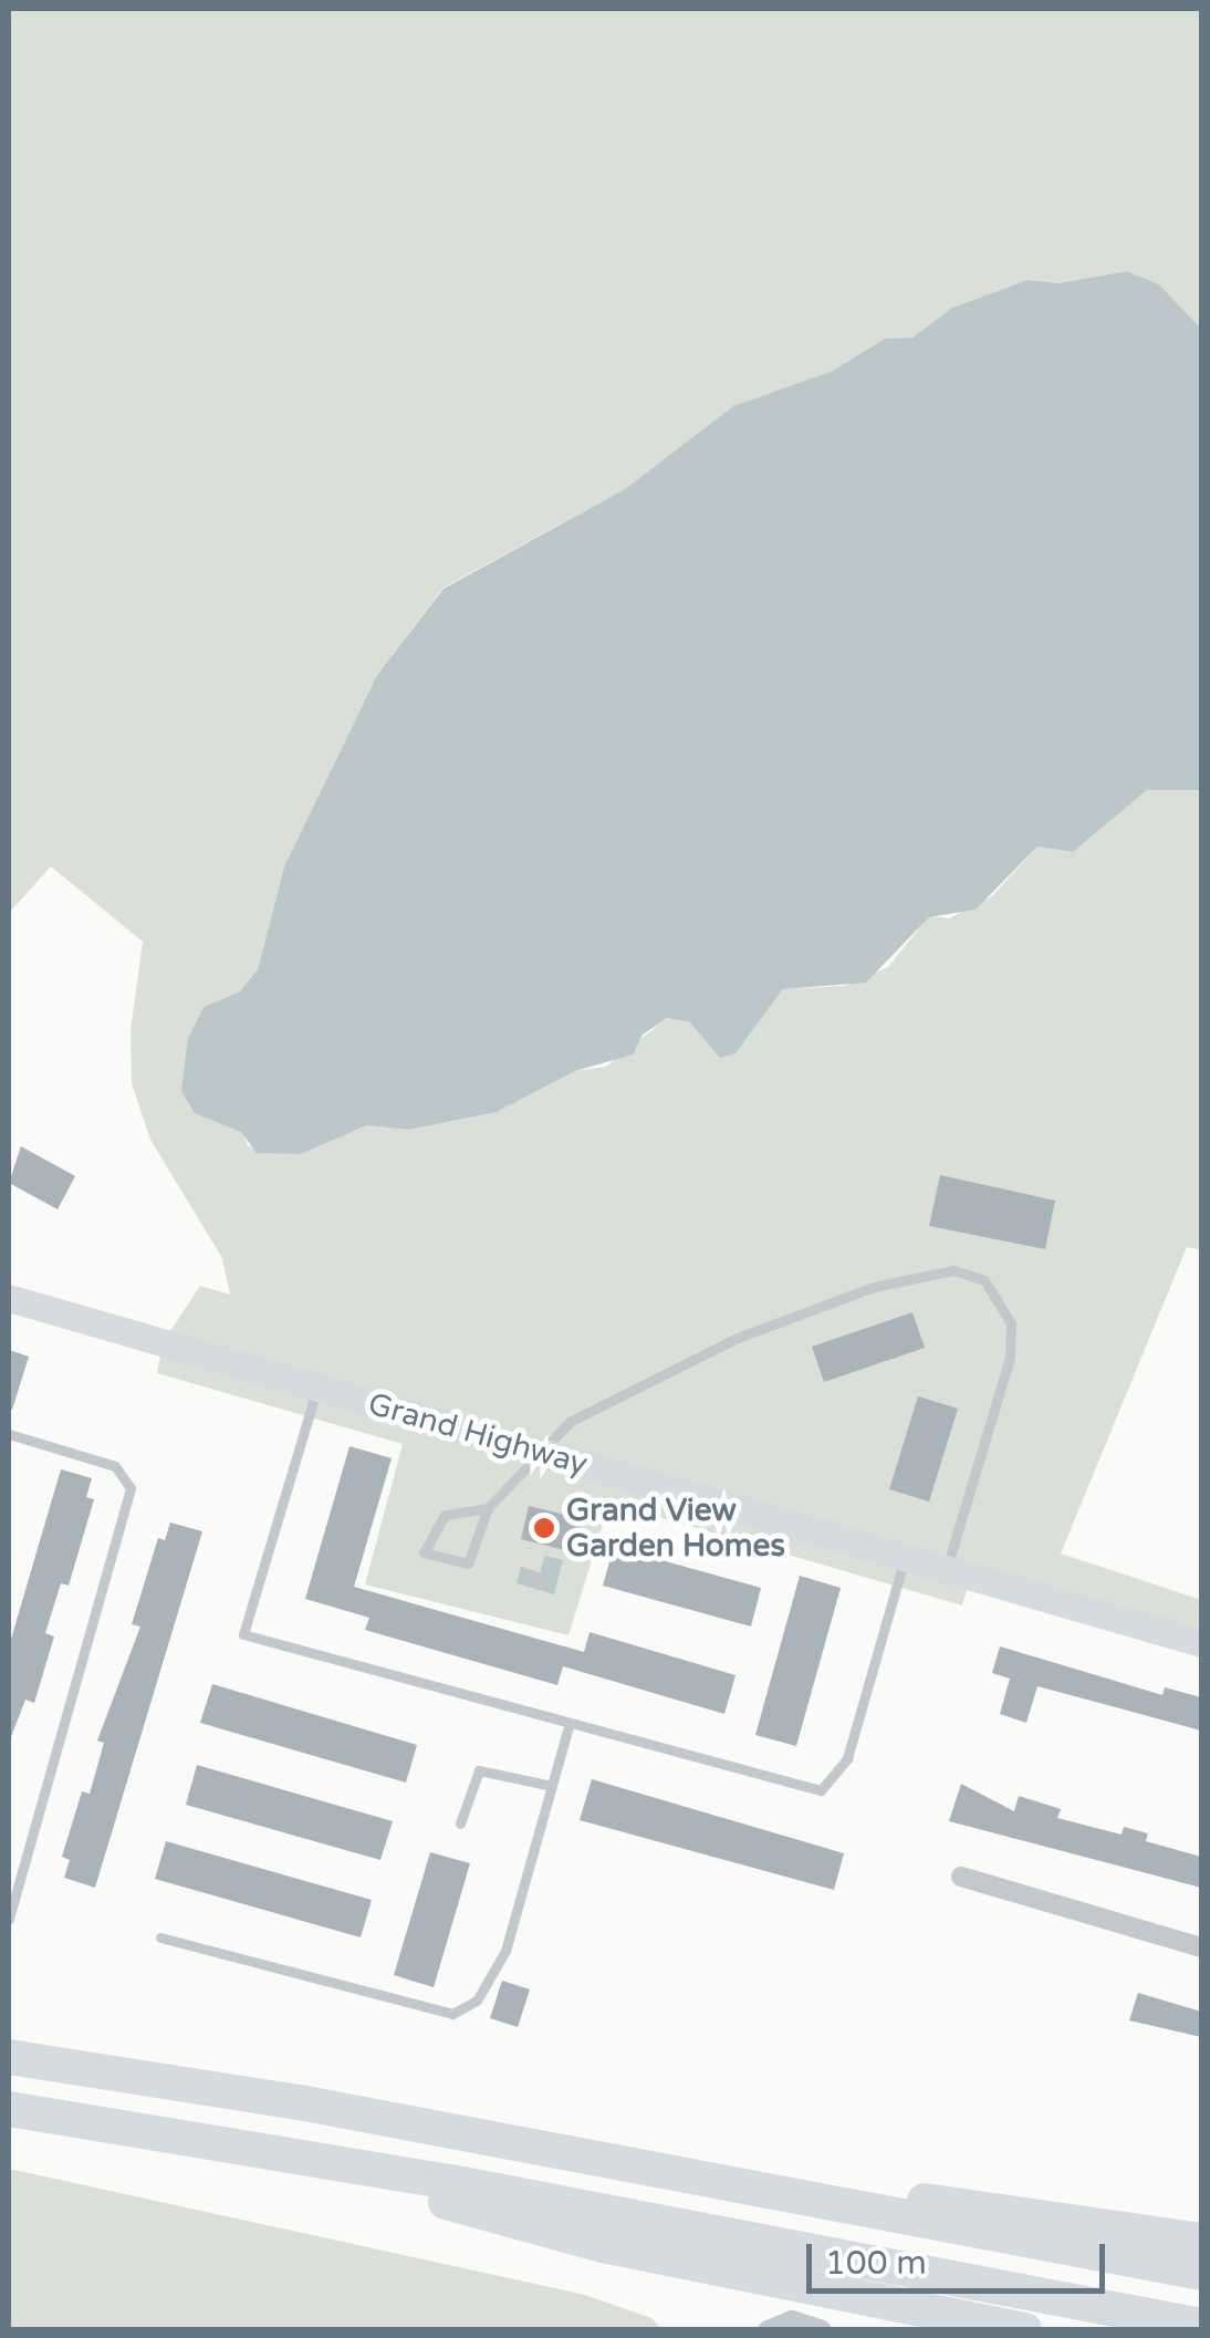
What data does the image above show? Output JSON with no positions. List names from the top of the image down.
{
  "streets": {
    "street": ["Grand Highway"]
  },
  "places": ["Grand View Garden Homes"],
  "scale_bar": "100 m"
}
